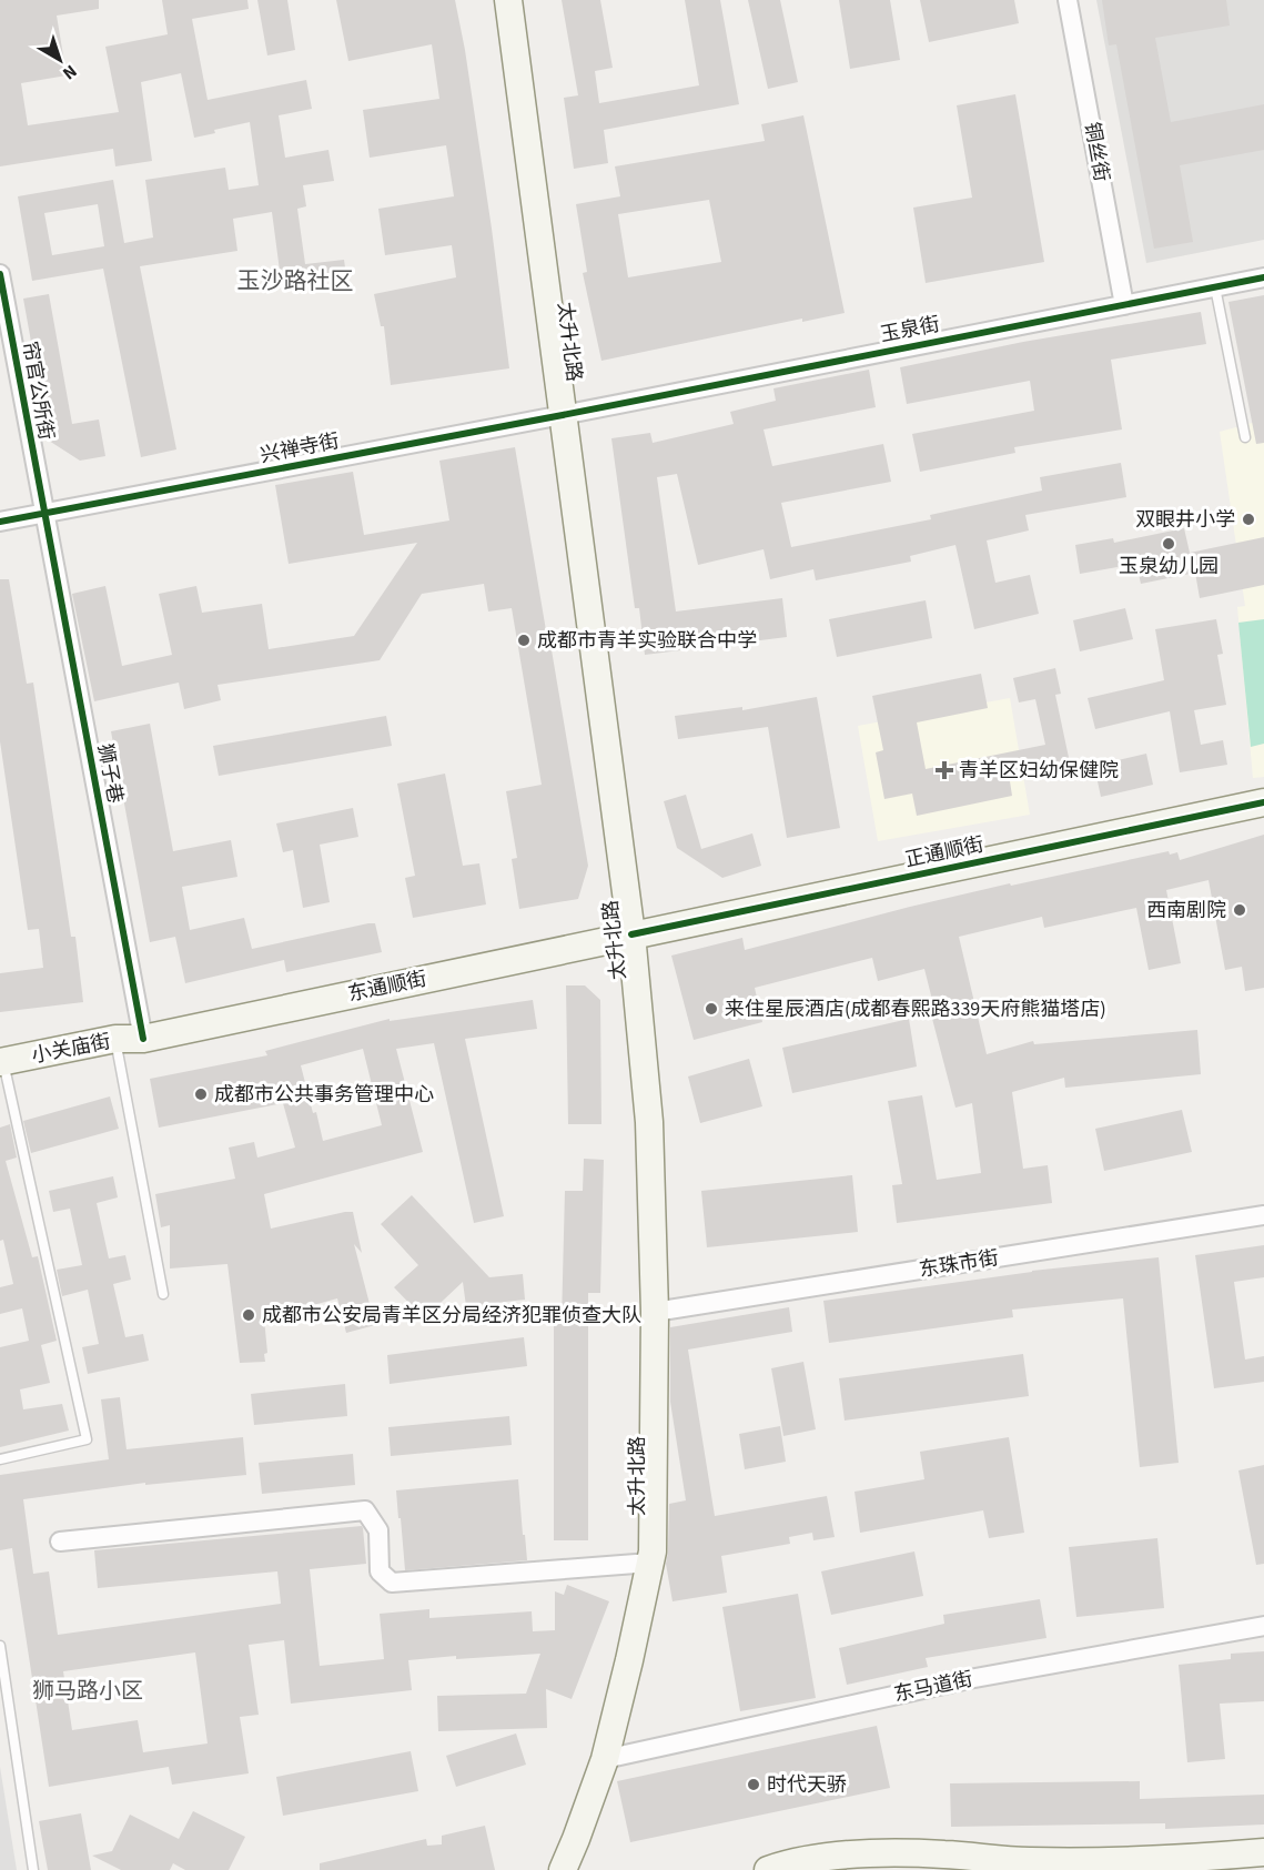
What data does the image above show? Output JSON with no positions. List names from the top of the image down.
{
  "streets": {
    "main road": [
      "太升北路",
      "正通顺街",
      "东通顺街",
      "小关庙街"
    ],
    "street": [
      "铜丝街",
      "玉泉街",
      "帘官公所街",
      "兴禅寺街",
      "狮子巷",
      "东珠市街",
      "东马道街"
    ]
  },
  "crossings": [
    ["铜丝街", "玉泉街"],
    ["玉泉街", "太升北路"],
    ["玉泉街", "兴禅寺街"],
    ["太升北路", "兴禅寺街"],
    ["太升北路", "正通顺街"],
    ["太升北路", "东通顺街"],
    ["太升北路", "东珠市街"],
    ["太升北路", "东马道街"],
    ["帘官公所街", "兴禅寺街"],
    ["帘官公所街", "狮子巷"],
    ["兴禅寺街", "狮子巷"],
    ["狮子巷", "东通顺街"],
    ["狮子巷", "小关庙街"],
    ["正通顺街", "东通顺街"],
    ["东通顺街", "小关庙街"]
  ],
  "districts": ["玉沙路社区", "狮马路小区"],
  "places": {
    "other": [
      "双眼井小学",
      "玉泉幼儿园",
      "成都市青羊实验联合中学",
      "西南剧院",
      "来住星辰酒店(成都春熙路339天府熊猫塔店)",
      "成都市公共事务管理中心",
      "成都市公安局青羊区分局经济犯罪侦查大队",
      "时代天骄"
    ],
    "health": ["青羊区妇幼保健院"]
  },
  "north": "bottom right"
}
